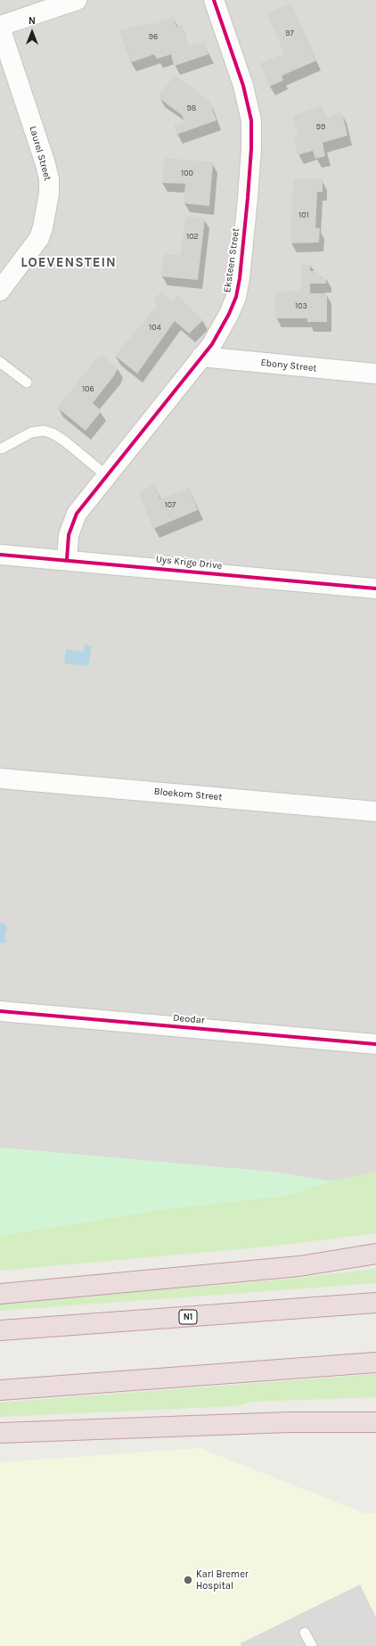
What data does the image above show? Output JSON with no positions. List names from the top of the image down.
{
  "streets": {
    "highway": ["N1"],
    "street": [
      "Laurel Street",
      "Eksteen Street",
      "Ebony Street",
      "Uys Krige Drive",
      "Bloekom Street",
      "Deodar"
    ]
  },
  "crossings": [
    ["Eksteen Street", "Ebony Street"],
    ["Eksteen Street", "Uys Krige Drive"]
  ],
  "districts": ["LOEVENSTEIN"],
  "places": ["Karl Bremer Hospital"],
  "house_numbers": [
    "97",
    "96",
    "98",
    "99",
    "100",
    "101",
    "102",
    "103",
    "104",
    "106",
    "107"
  ],
  "north": "top"
}
